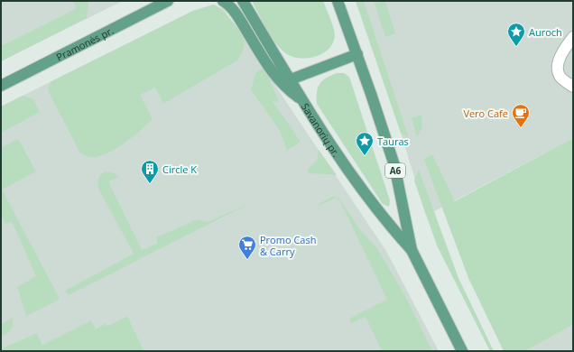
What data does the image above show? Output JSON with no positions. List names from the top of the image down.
{
  "streets": {
    "main road": ["Pramonės pr.", "Savanorių pr.", "A6"]
  },
  "places": {
    "place": ["Auroch", "Tauras"],
    "cafe": ["Vero Cafe"],
    "building": ["Circle K"],
    "supermarket": ["Promo Cash & Carry"]
  }
}
